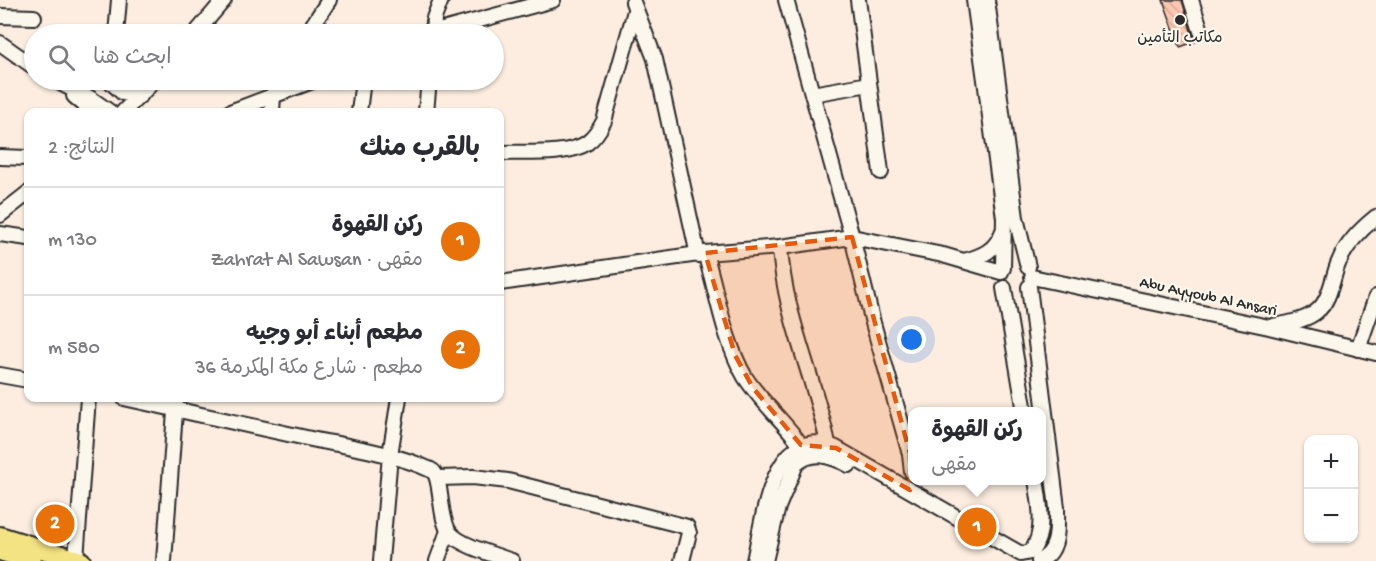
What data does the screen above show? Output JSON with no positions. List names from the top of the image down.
{
  "streets": {
    "street": ["Abu Ayyoub Al Ansari"]
  },
  "places": ["مكاتب التأمين"],
  "page": {
    "search": "ابحث هنا",
    "heading": ["بالقرب منك", "النتائج: 2"],
    "list": [
      {
        "mark": "1",
        "name": "ركن القهوة",
        "note": "مقهى · Zahrat Al Sawsan",
        "value": "130 m"
      },
      {
        "mark": "2",
        "name": "مطعم أبناء أبو وجيه",
        "note": "مطعم · شارع مكة المكرمة 36",
        "value": "580 m"
      }
    ],
    "popup": ["ركن القهوة", "مقهى"],
    "map_buttons": ["+", "−"],
    "pins": ["2", "1"]
  }
}
